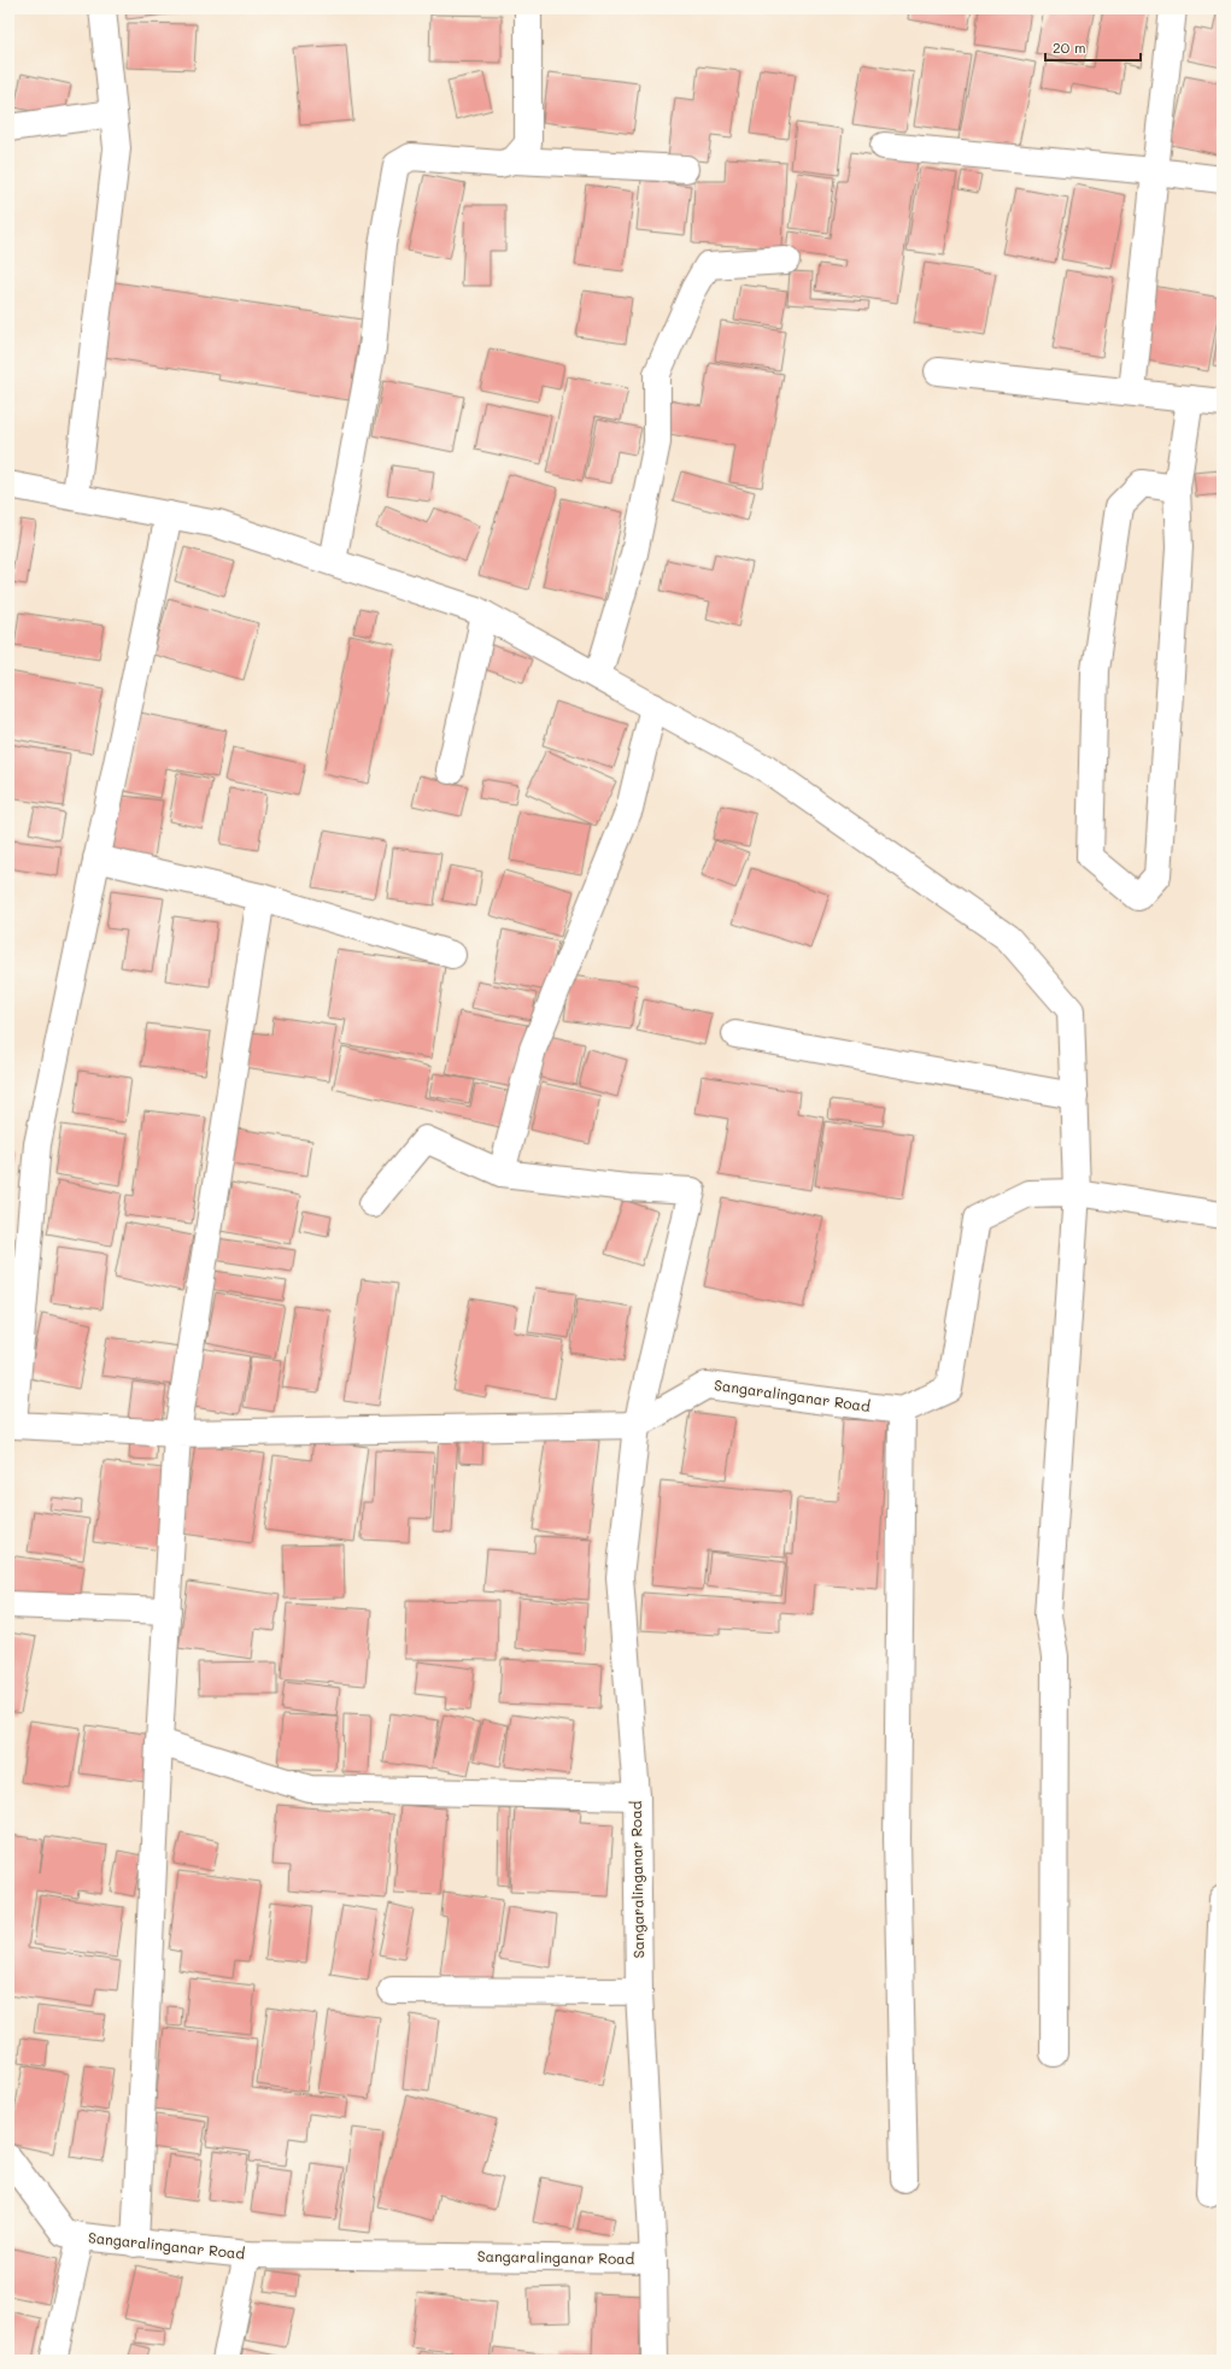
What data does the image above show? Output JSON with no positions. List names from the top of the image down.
{
  "streets": {
    "street": ["Sangaralinganar Road"]
  },
  "scale_bar": "20 m"
}
